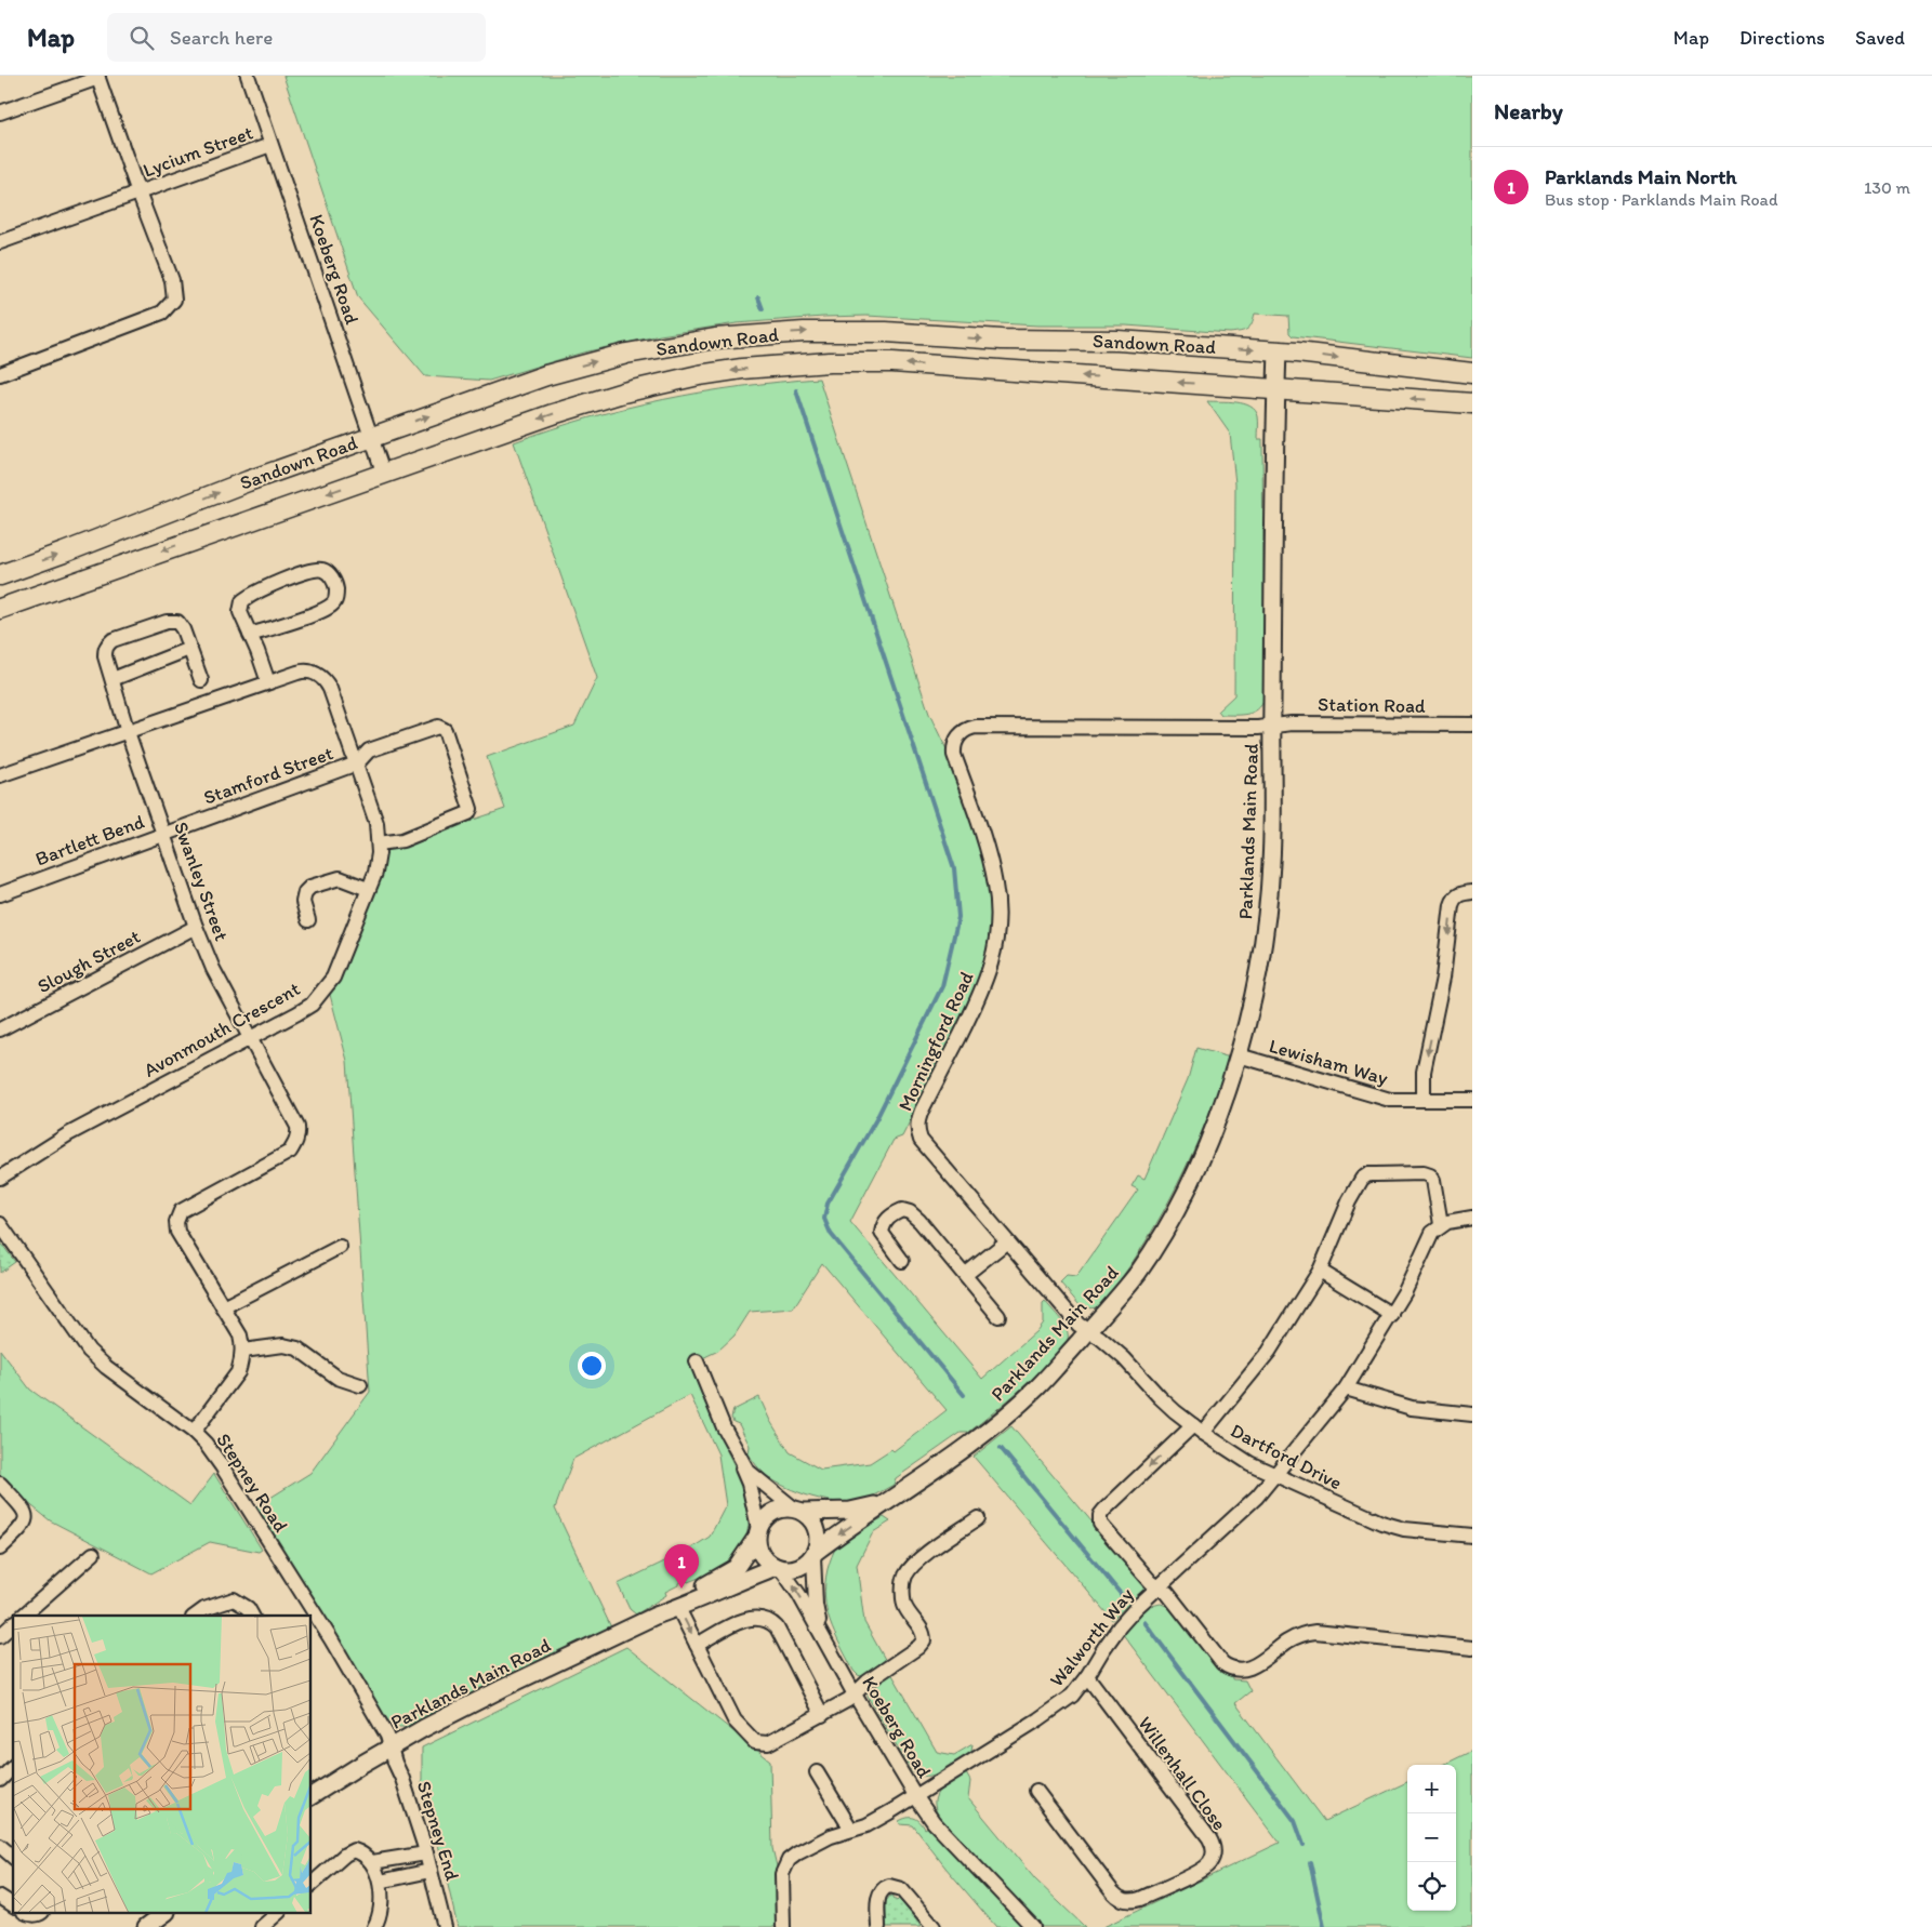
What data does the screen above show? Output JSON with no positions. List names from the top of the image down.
{
  "streets": {
    "main road": ["Sandown Road"],
    "street": [
      "Lycium Street",
      "Koeberg Road",
      "Station Road",
      "Stamford Street",
      "Parklands Main Road",
      "Bartlett Bend",
      "Swanley Street",
      "Slough Street",
      "Avonmouth Crescent",
      "Morningford Road",
      "Lewisham Way",
      "Dartford Drive",
      "Stepney Road",
      "Walworth Way",
      "Willenhall Close",
      "Stepney End"
    ]
  },
  "crossings": [
    ["Lycium Street", "Koeberg Road"],
    ["Koeberg Road", "Sandown Road"],
    ["Koeberg Road", "Parklands Main Road"],
    ["Koeberg Road", "Walworth Way"],
    ["Sandown Road", "Parklands Main Road"],
    ["Station Road", "Parklands Main Road"],
    ["Station Road", "Morningford Road"],
    ["Stamford Street", "Bartlett Bend"],
    ["Stamford Street", "Swanley Street"],
    ["Stamford Street", "Avonmouth Crescent"],
    ["Parklands Main Road", "Morningford Road"],
    ["Parklands Main Road", "Lewisham Way"],
    ["Parklands Main Road", "Dartford Drive"],
    ["Parklands Main Road", "Stepney Road"],
    ["Parklands Main Road", "Stepney End"],
    ["Bartlett Bend", "Swanley Street"],
    ["Swanley Street", "Slough Street"],
    ["Swanley Street", "Avonmouth Crescent"],
    ["Morningford Road", "Dartford Drive"],
    ["Dartford Drive", "Walworth Way"],
    ["Stepney Road", "Stepney End"],
    ["Walworth Way", "Willenhall Close"]
  ],
  "page": {
    "header": "Map",
    "search": "Search here",
    "nav": ["Map", "Directions", "Saved"],
    "heading": "Nearby",
    "list": [
      {
        "mark": "1",
        "name": "Parklands Main North",
        "note": "Bus stop · Parklands Main Road",
        "value": "130 m"
      }
    ],
    "pins": "1",
    "map_buttons": ["+", "−"]
  }
}
